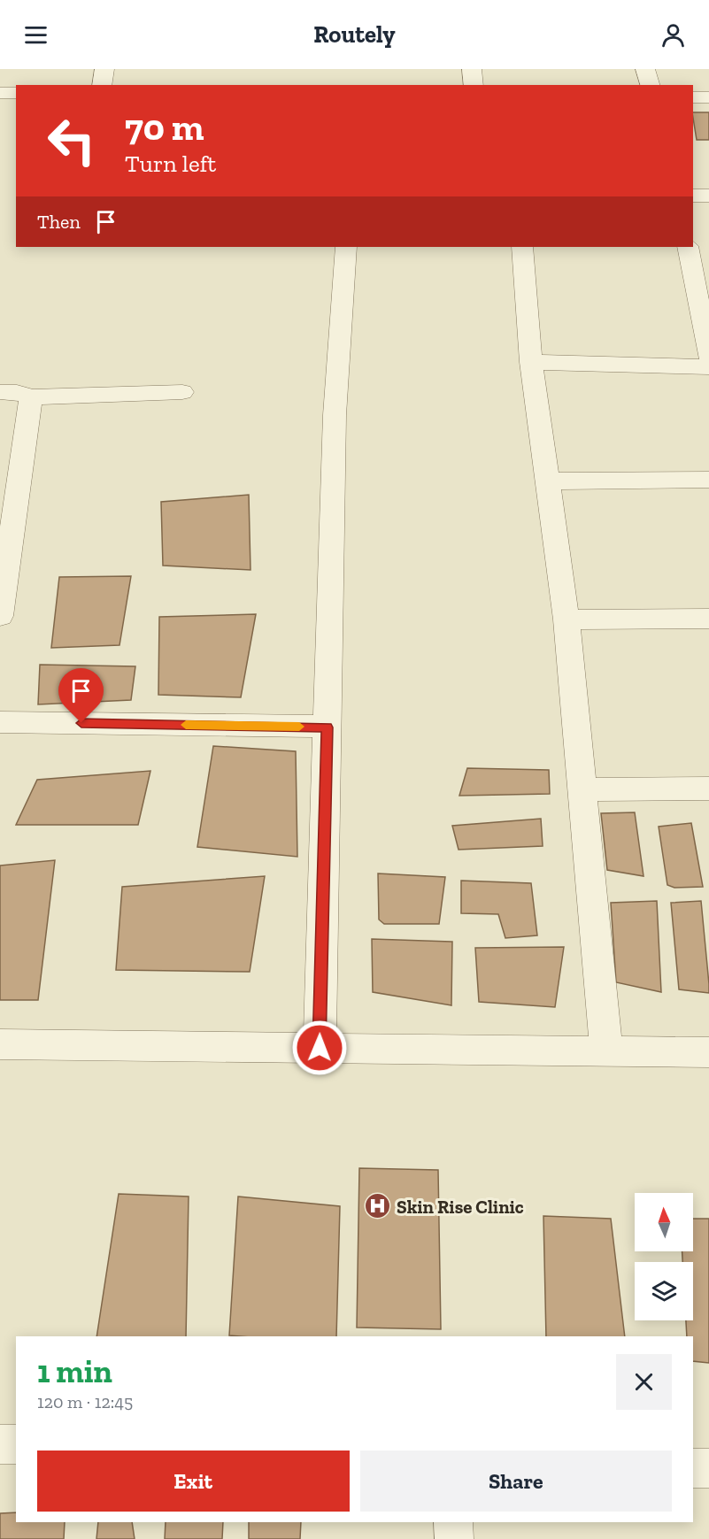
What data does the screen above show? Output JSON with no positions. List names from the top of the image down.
{
  "places": {
    "hospital": ["Skin Rise Clinic"]
  },
  "north": "top",
  "page": {
    "header": "Routely",
    "turn": ["70 m", "Turn left"],
    "then": "Then",
    "heading": ["1 min", "120 m · 12:45"],
    "buttons": ["Exit", "Share"]
  }
}
